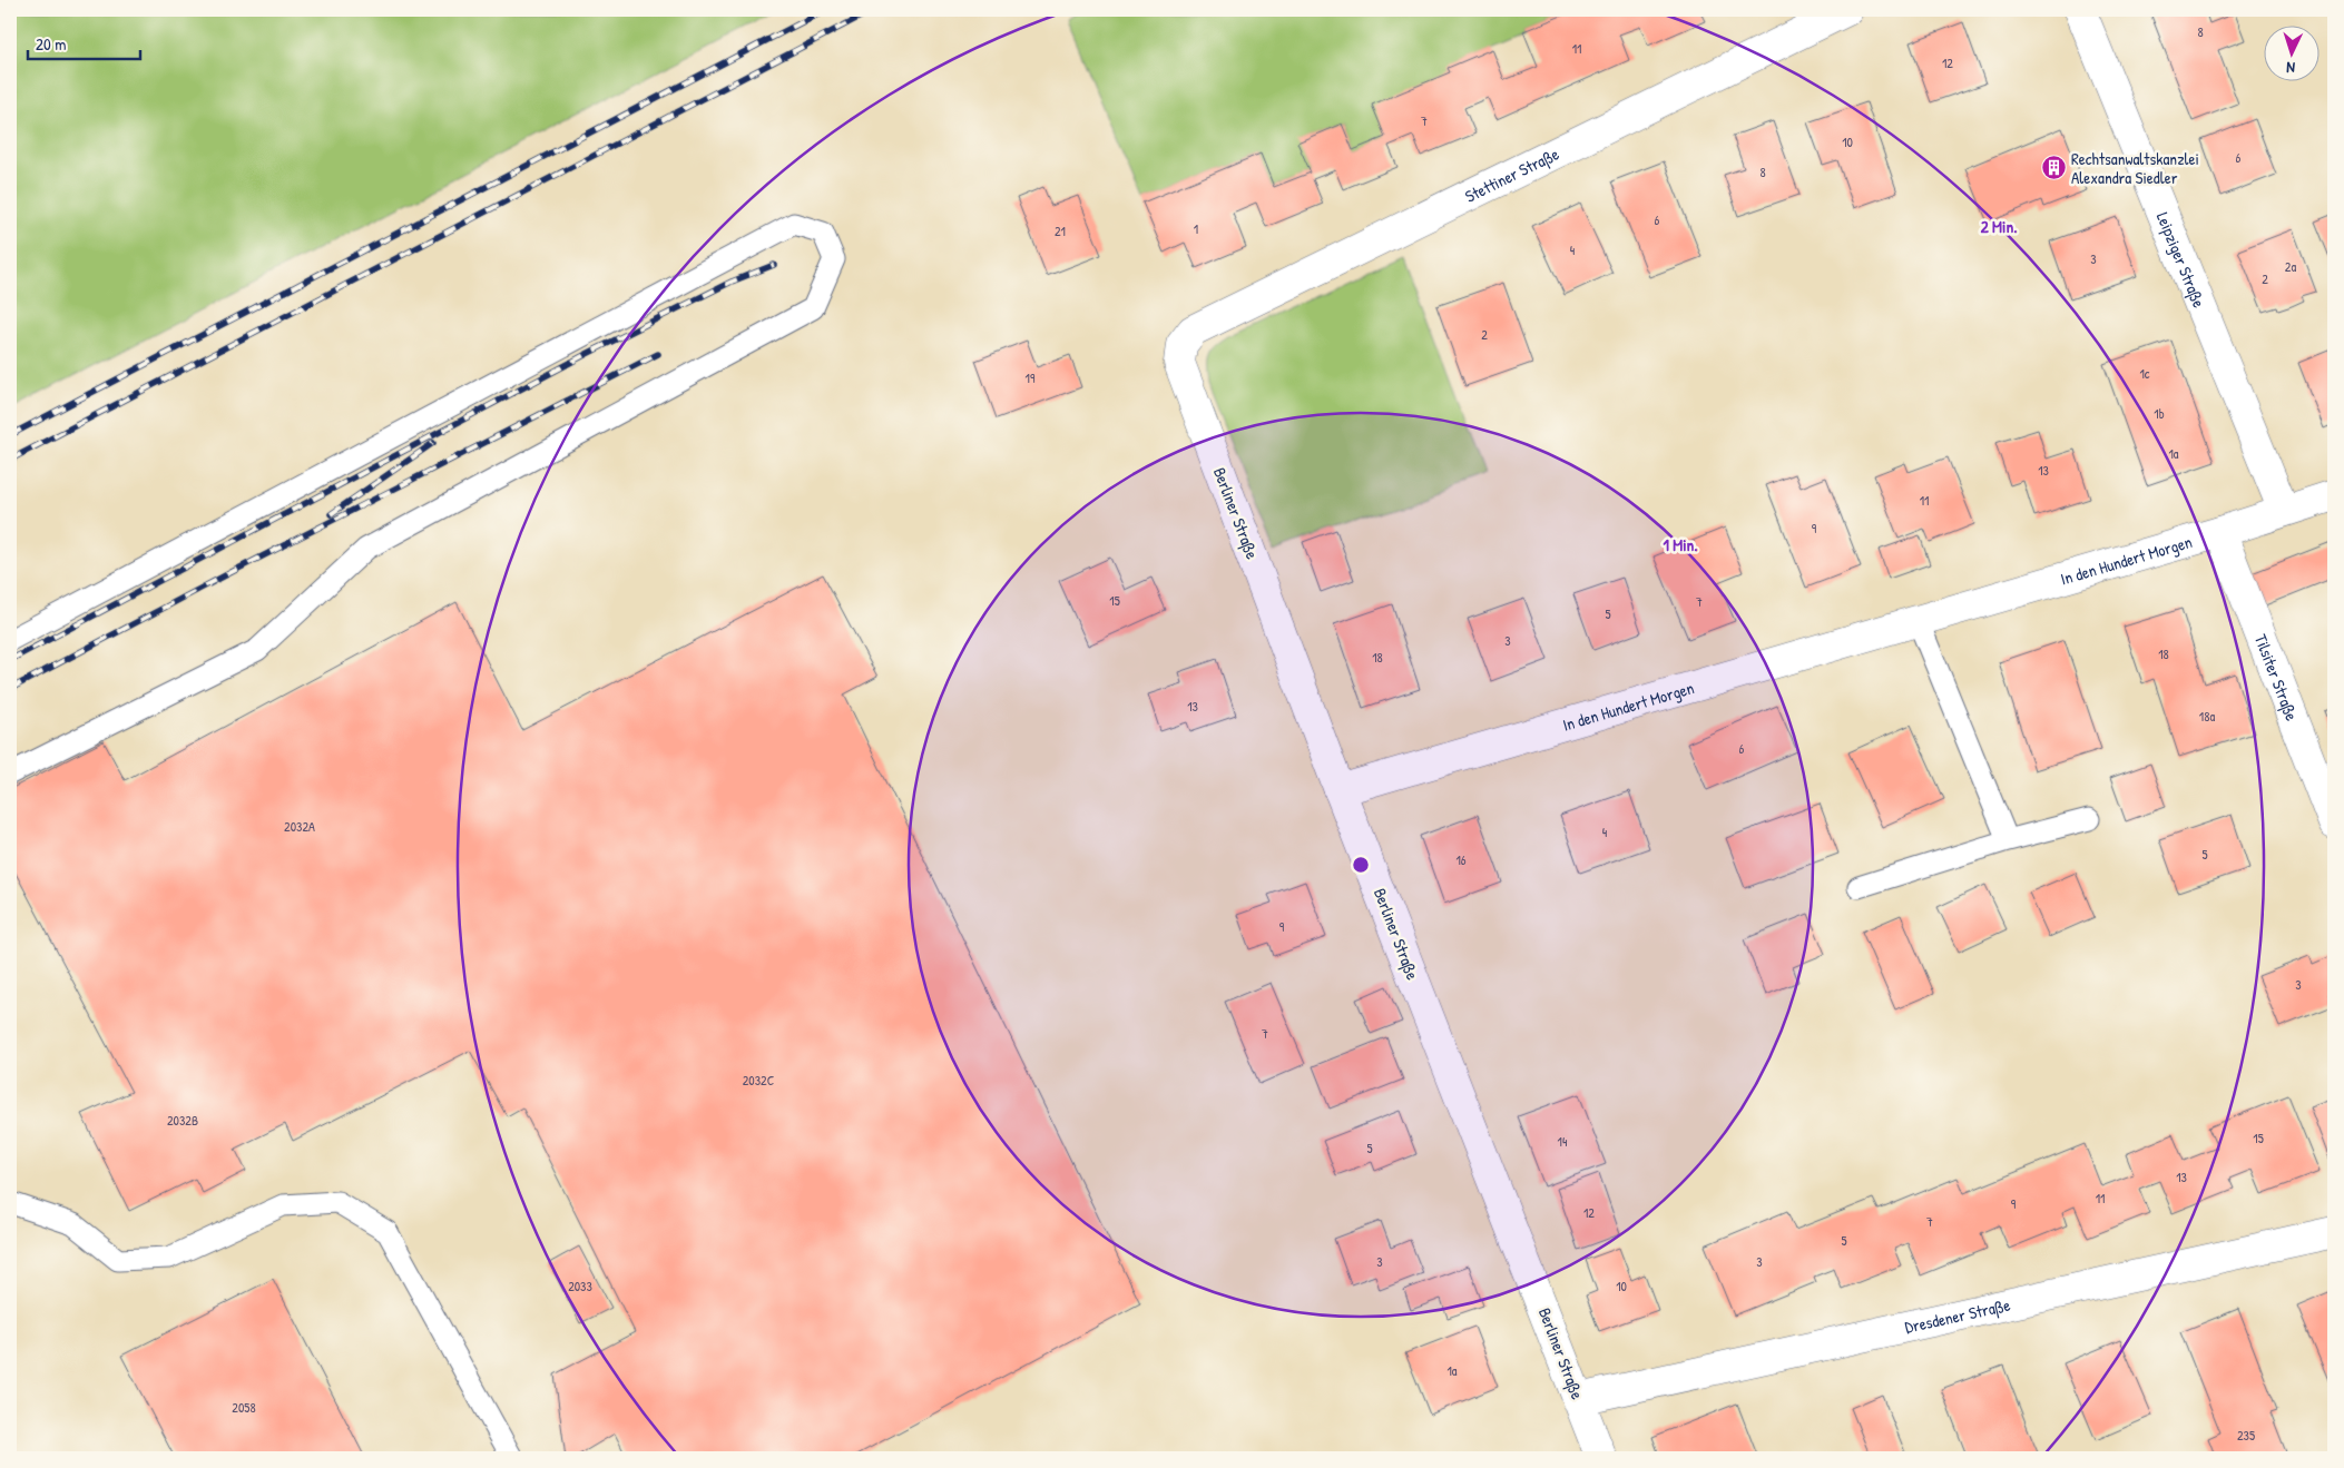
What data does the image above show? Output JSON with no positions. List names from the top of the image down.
{
  "streets": {
    "street": [
      "Stettiner Straße",
      "Leipziger Straße",
      "Berliner Straße",
      "In den Hundert Morgen",
      "Tilsiter Straße",
      "Dresdener Straße"
    ]
  },
  "crossings": [
    ["Stettiner Straße", "Berliner Straße"],
    ["Leipziger Straße", "In den Hundert Morgen"],
    ["Berliner Straße", "In den Hundert Morgen"],
    ["Berliner Straße", "Dresdener Straße"],
    ["In den Hundert Morgen", "Tilsiter Straße"]
  ],
  "places": {
    "building": ["Rechtsanwaltskanzlei Alexandra Siedler"]
  },
  "house_numbers": [
    "8",
    "11",
    "12",
    "7",
    "10",
    "6",
    "8",
    "6",
    "1",
    "21",
    "4",
    "3",
    "2a",
    "2",
    "2",
    "1c",
    "19",
    "1b",
    "1a",
    "13",
    "11",
    "9",
    "15",
    "7",
    "5",
    "3",
    "18",
    "18",
    "13",
    "18a",
    "6",
    "2032A",
    "4",
    "5",
    "16",
    "9",
    "3",
    "7",
    "2032C",
    "2032B",
    "15",
    "14",
    "5",
    "13",
    "11",
    "9",
    "12",
    "7",
    "5",
    "3",
    "3",
    "2033",
    "10",
    "1a",
    "2058",
    "235"
  ],
  "scale_bar": "20 m",
  "north": "bottom",
  "rings": ["2 Min.", "1 Min."]
}
